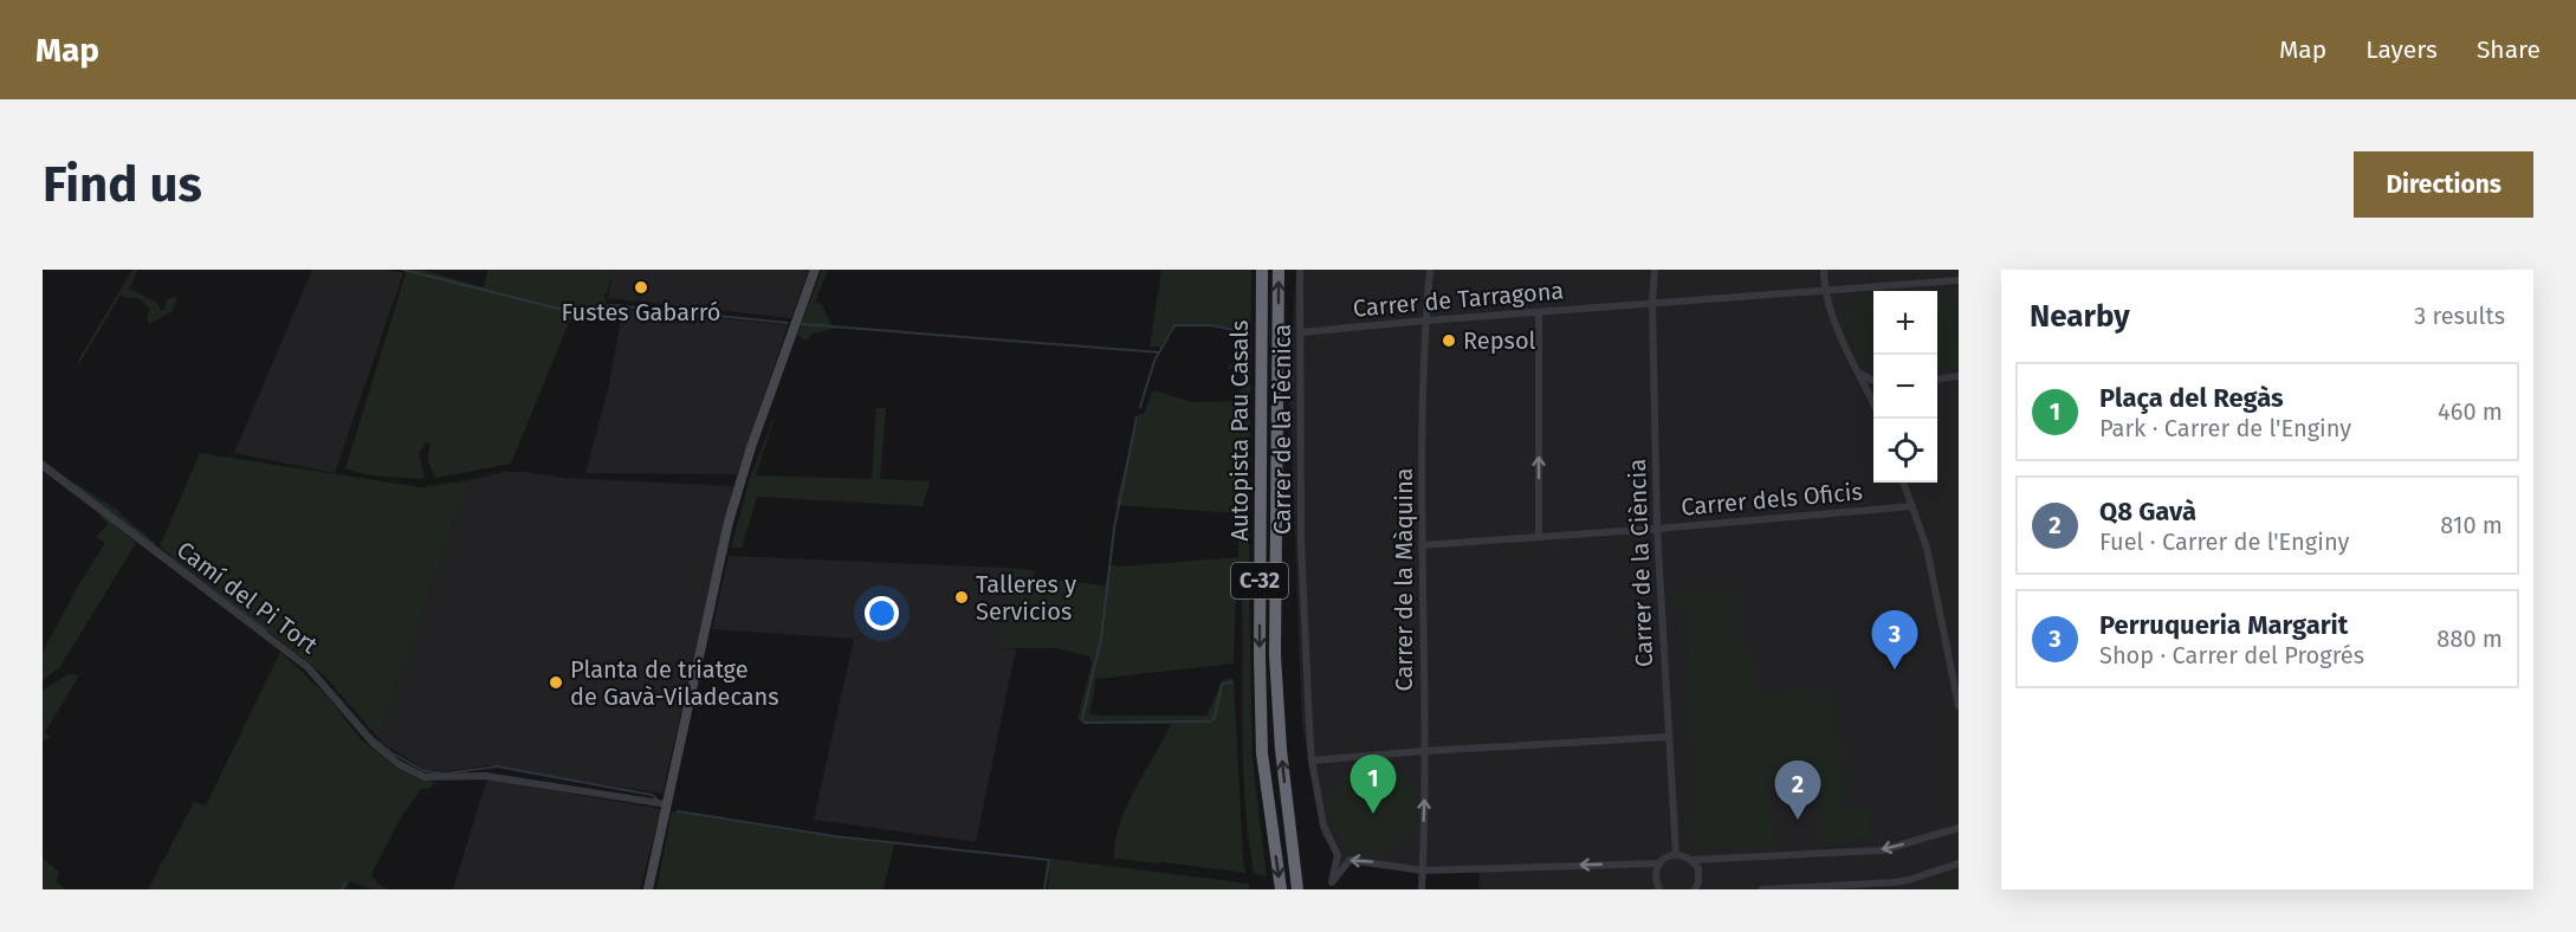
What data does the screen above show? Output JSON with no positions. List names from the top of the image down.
{
  "streets": {
    "highway": ["Autopista Pau Casals", "C-32"],
    "street": [
      "Carrer de Tarragona",
      "Carrer de la Tècnica",
      "Carrer dels Oficis",
      "Carrer de la Ciència",
      "Carrer de la Màquina",
      "Camí del Pi Tort"
    ]
  },
  "crossings": [
    ["Carrer de Tarragona", "Carrer de la Tècnica"],
    ["Carrer de Tarragona", "Carrer de la Ciència"],
    ["Carrer de Tarragona", "Carrer de la Màquina"],
    ["Carrer dels Oficis", "Carrer de la Ciència"],
    ["Carrer dels Oficis", "Carrer de la Màquina"]
  ],
  "places": [
    "Fustes Gabarró",
    "Repsol",
    "Talleres y Servicios",
    "Planta de triatge de Gavà-Viladecans"
  ],
  "page": {
    "header": "Map",
    "nav": ["Map", "Layers", "Share"],
    "buttons": "Directions",
    "title": "Find us",
    "heading": ["Nearby", "3 results"],
    "map_buttons": ["+", "−"],
    "list": [
      {
        "mark": "1",
        "name": "Plaça del Regàs",
        "note": "Park · Carrer de l'Enginy",
        "value": "460 m"
      },
      {
        "mark": "2",
        "name": "Q8 Gavà",
        "note": "Fuel · Carrer de l'Enginy",
        "value": "810 m"
      },
      {
        "mark": "3",
        "name": "Perruqueria Margarit",
        "note": "Shop · Carrer del Progrés",
        "value": "880 m"
      }
    ],
    "pins": ["3", "1", "2"]
  }
}
